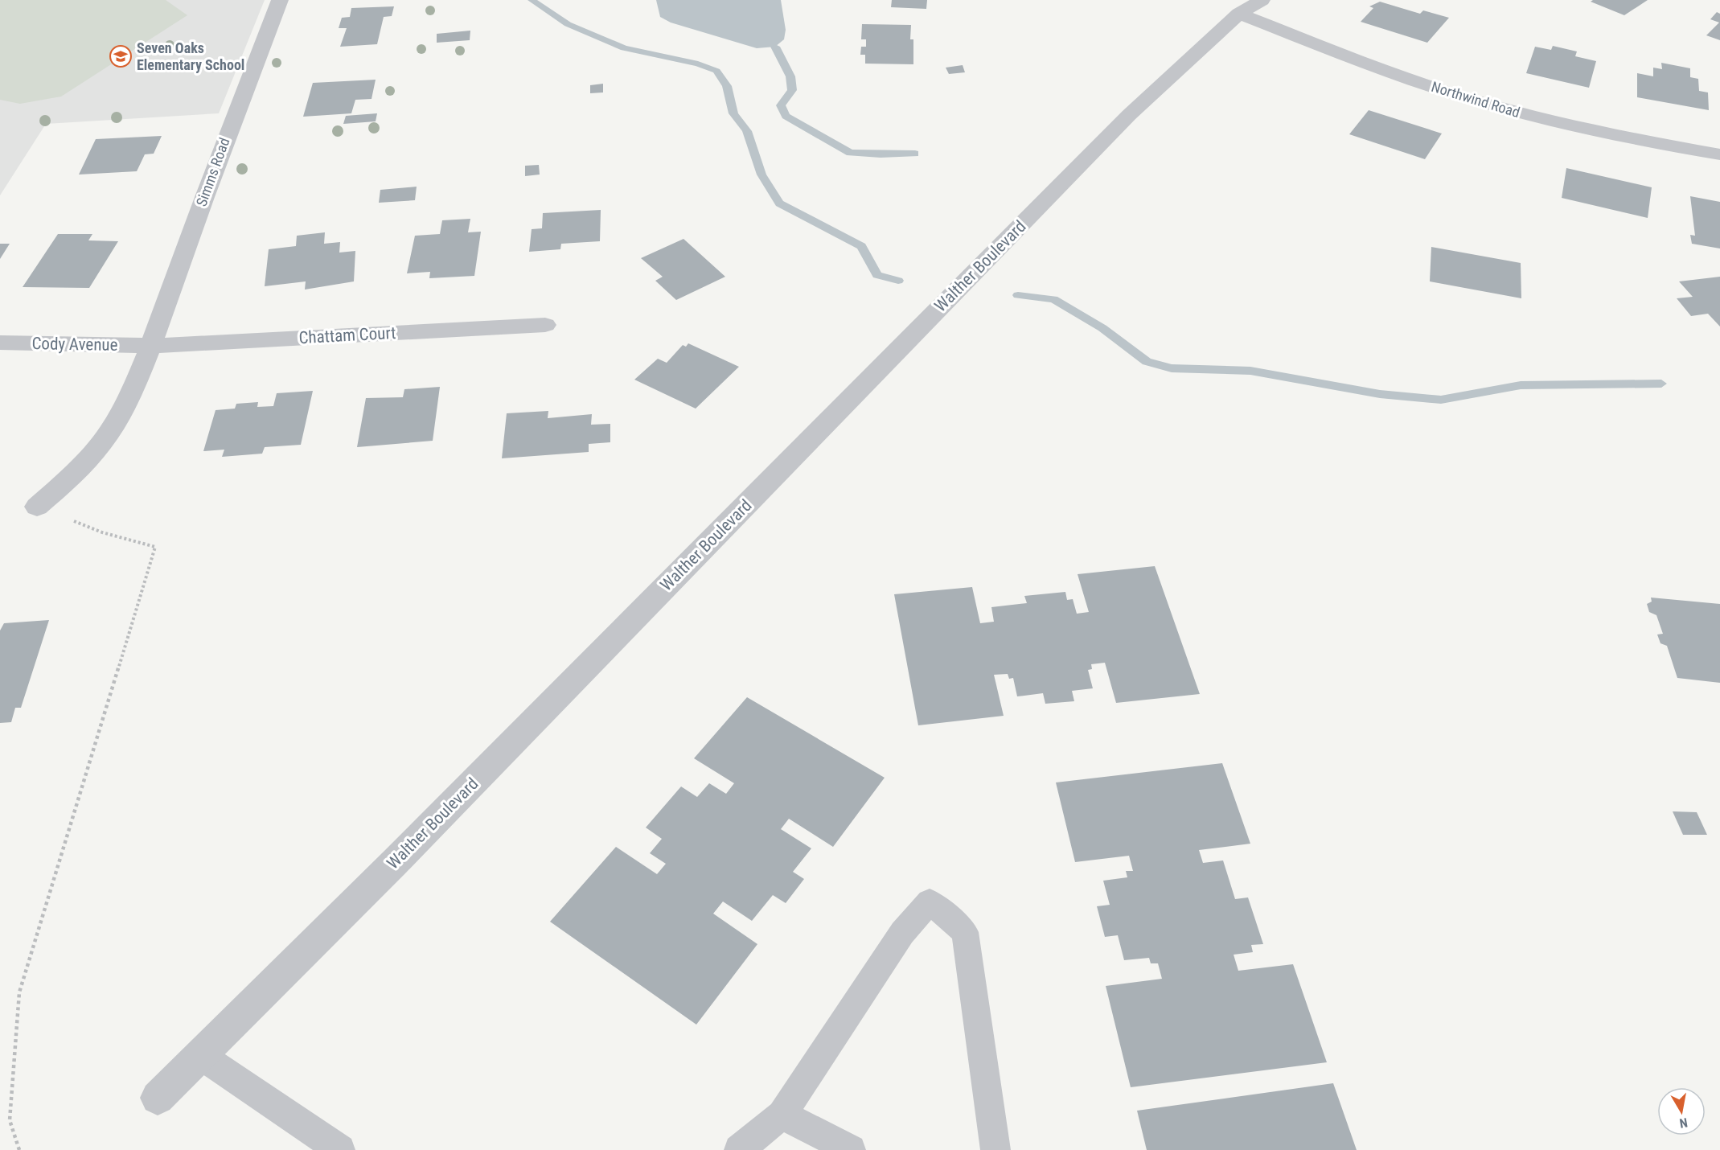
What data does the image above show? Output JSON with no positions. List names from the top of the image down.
{
  "streets": {
    "street": [
      "Northwind Road",
      "Simms Road",
      "Walther Boulevard",
      "Chattam Court",
      "Cody Avenue"
    ]
  },
  "crossings": [
    ["Northwind Road", "Walther Boulevard"],
    ["Simms Road", "Chattam Court"],
    ["Simms Road", "Cody Avenue"],
    ["Chattam Court", "Cody Avenue"]
  ],
  "places": {
    "school or university": ["Seven Oaks Elementary School"]
  },
  "north": "bottom"
}
